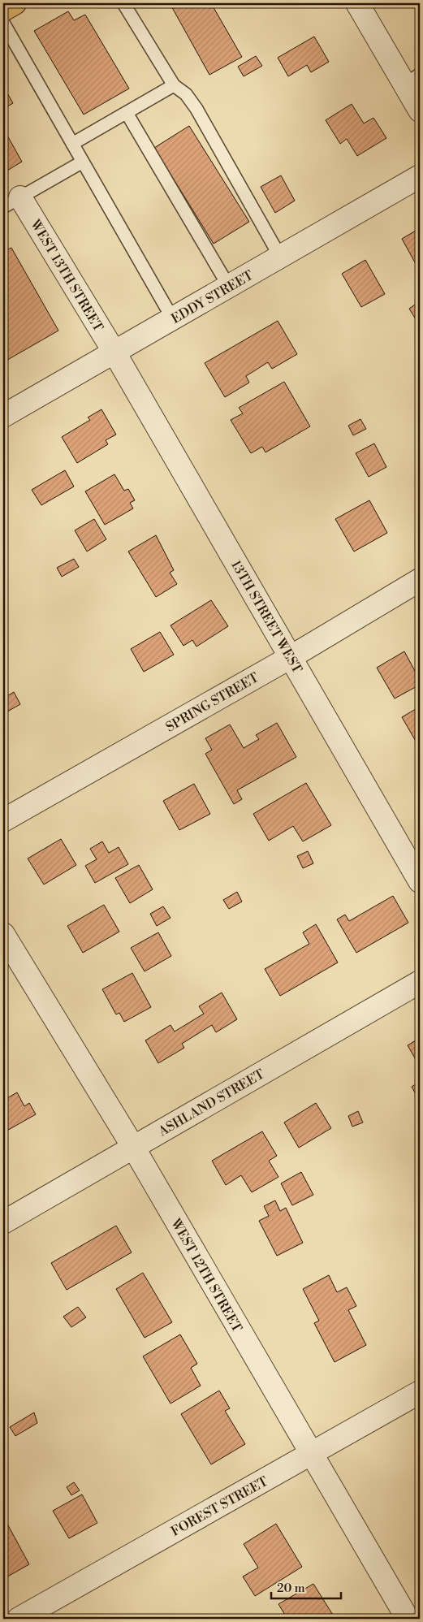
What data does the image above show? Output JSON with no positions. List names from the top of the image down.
{
  "streets": {
    "street": [
      "WEST 13TH STREET",
      "EDDY STREET",
      "13TH STREET WEST",
      "SPRING STREET",
      "ASHLAND STREET",
      "WEST 12TH STREET",
      "FOREST STREET"
    ]
  },
  "crossings": [
    ["WEST 13TH STREET", "EDDY STREET"],
    ["WEST 13TH STREET", "13TH STREET WEST"],
    ["EDDY STREET", "13TH STREET WEST"],
    ["13TH STREET WEST", "SPRING STREET"],
    ["ASHLAND STREET", "WEST 12TH STREET"],
    ["WEST 12TH STREET", "FOREST STREET"]
  ],
  "scale_bar": "20 m"
}
